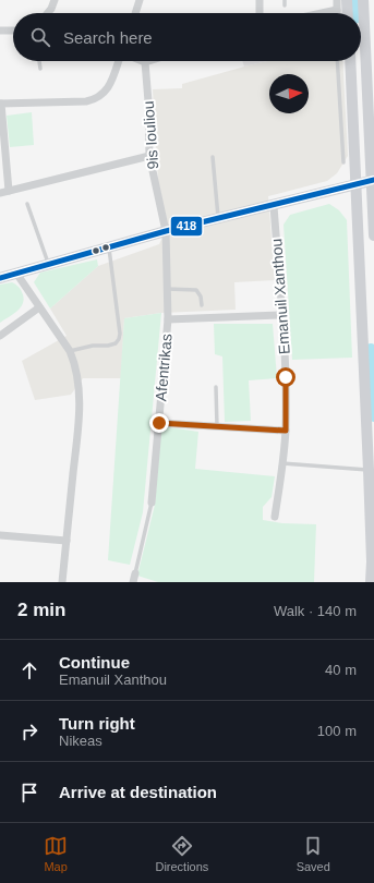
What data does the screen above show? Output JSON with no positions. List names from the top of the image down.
{
  "streets": {
    "street": ["9is Iouliou", "Emanuil Xanthou", "Afentrikas"]
  },
  "crossings": [
    ["9is Iouliou", "Afentrikas"]
  ],
  "lines": ["transit line 418"],
  "north": "right",
  "page": {
    "search": "Search here",
    "heading": ["2 min", "Walk · 140 m"],
    "list": [
      ["Continue", "Emanuil Xanthou", "40 m"],
      ["Turn right", "Nikeas", "100 m"],
      "Arrive at destination"
    ],
    "nav": ["Map", "Directions", "Saved"]
  }
}
